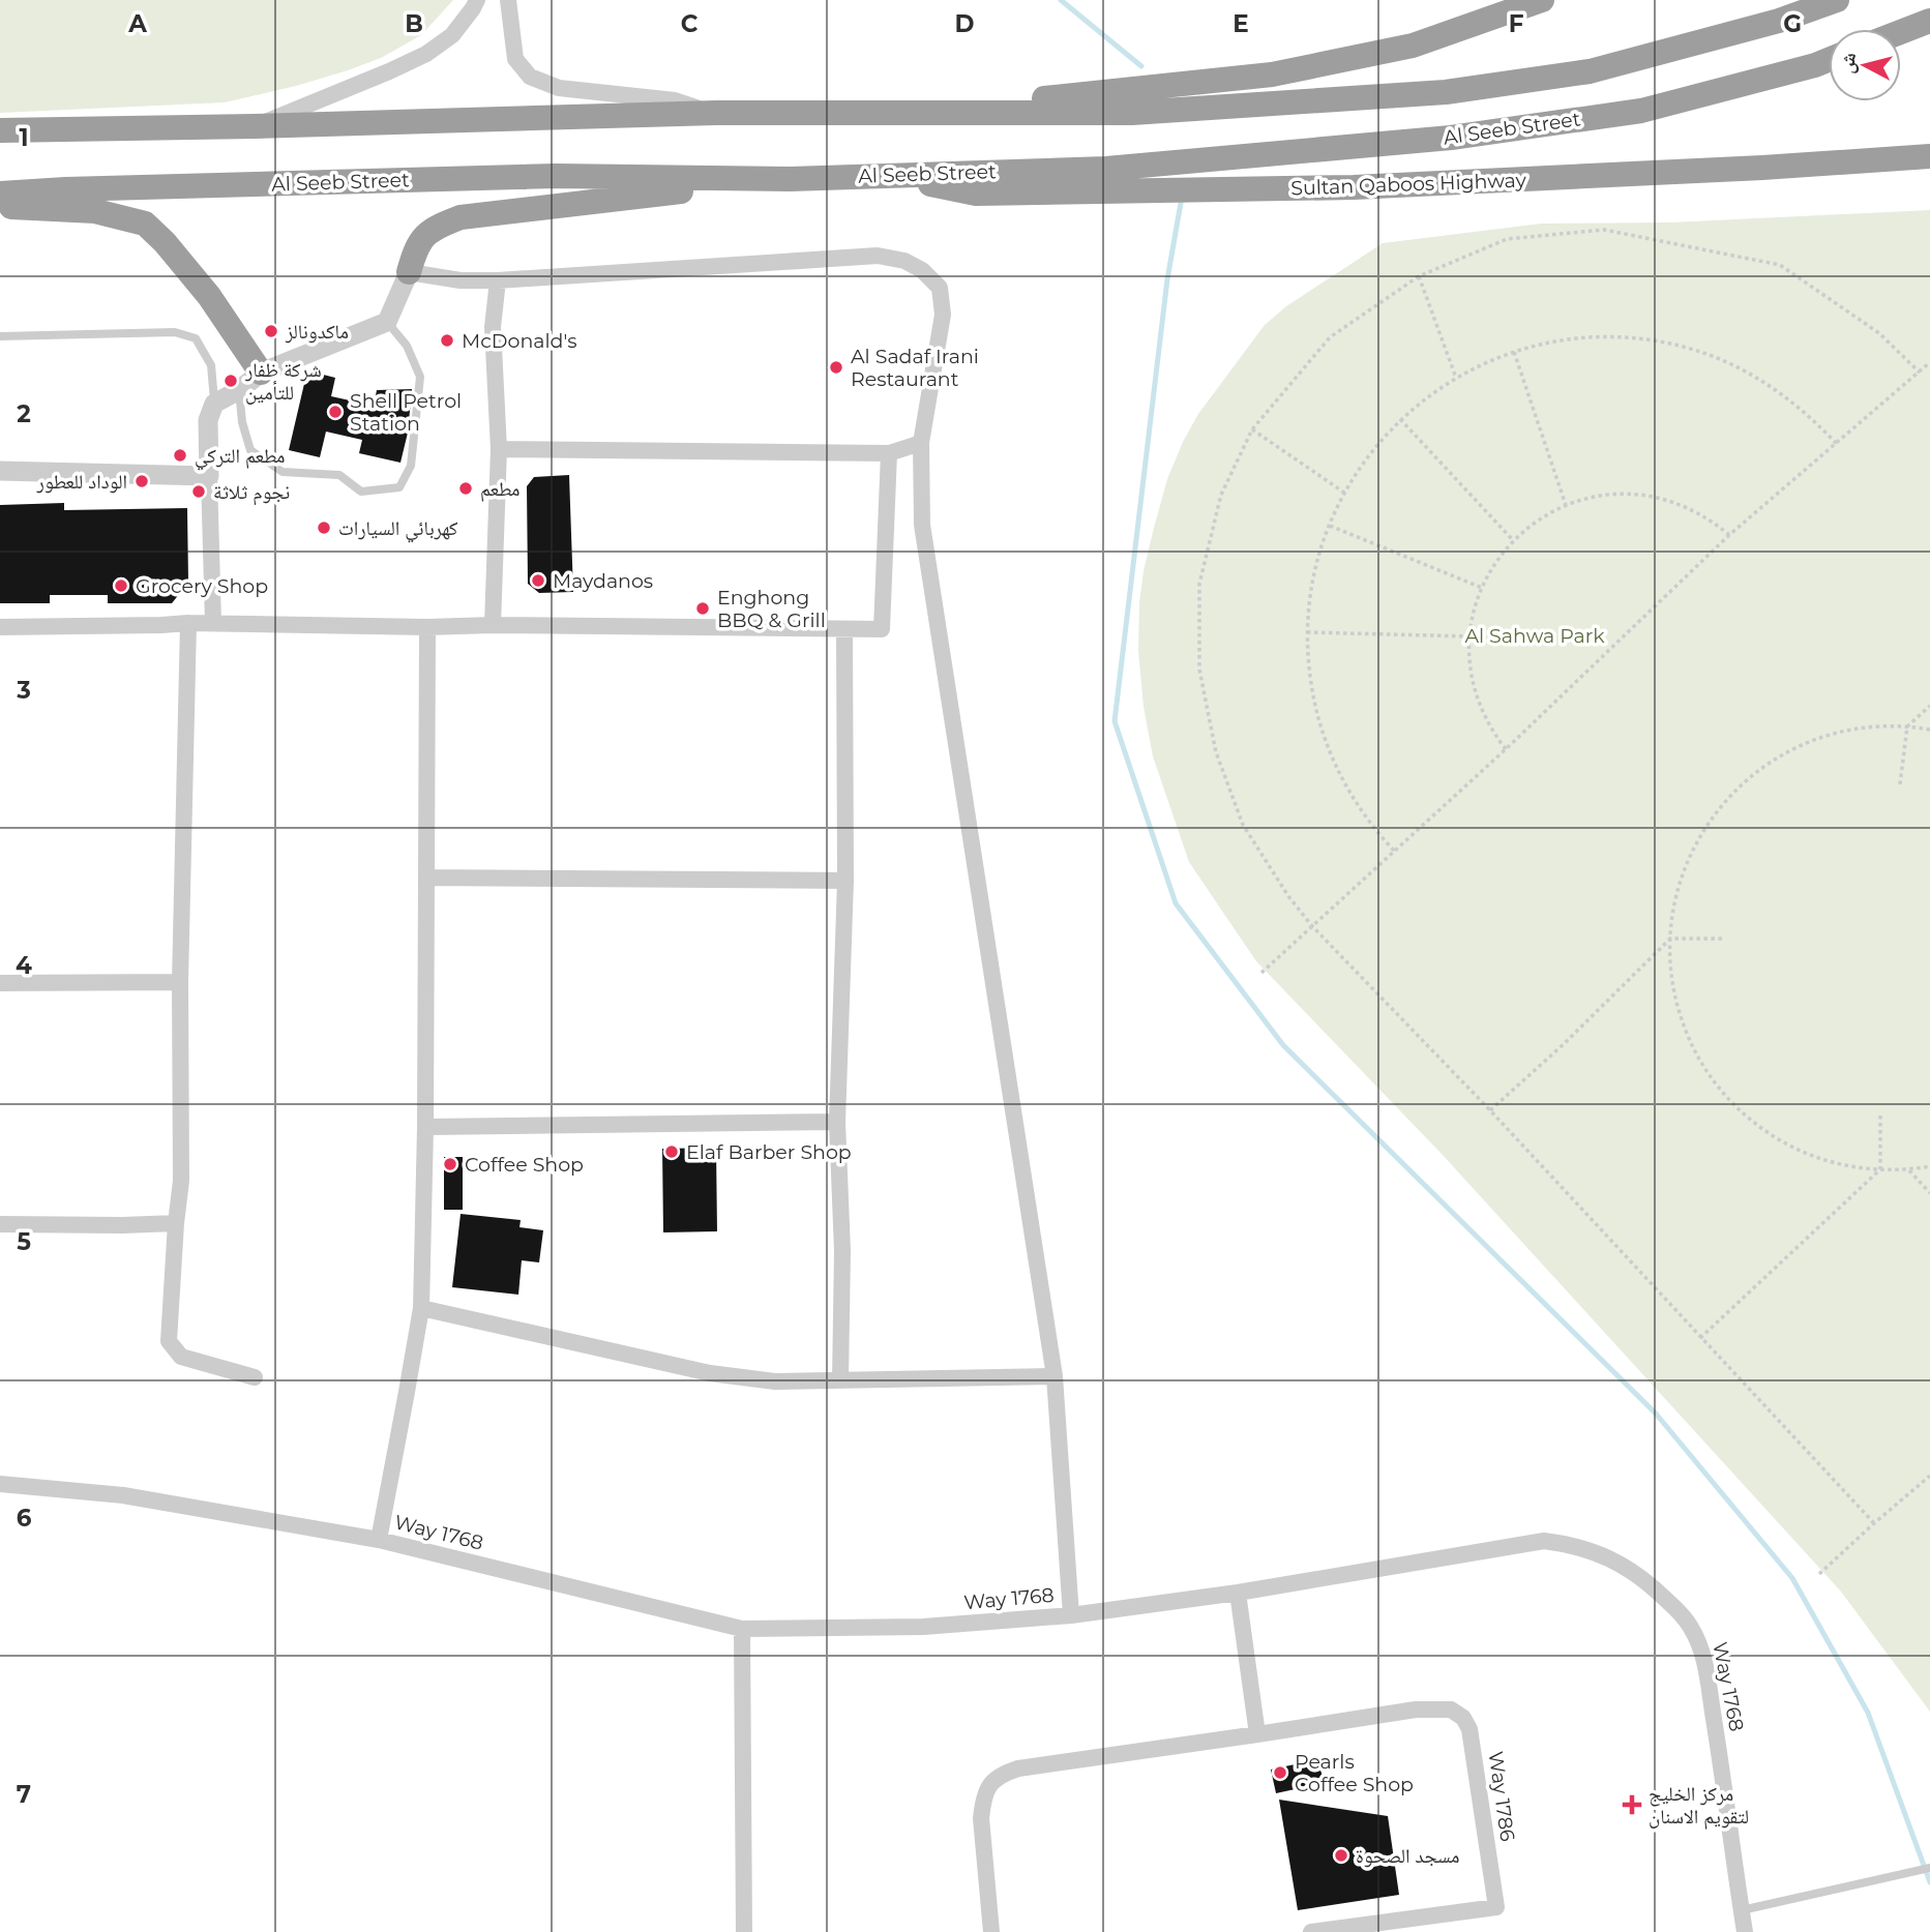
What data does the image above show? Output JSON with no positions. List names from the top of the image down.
{
  "streets": {
    "highway": ["Al Seeb Street", "Sultan Qaboos Highway"],
    "street": ["Way 1768", "Way 1786"]
  },
  "crossings": [
    ["Al Seeb Street", "Sultan Qaboos Highway"]
  ],
  "parks": ["Al Sahwa Park"],
  "places": {
    "other": [
      "ماكدونالز",
      "McDonald's",
      "Al Sadaf Irani Restaurant",
      "شركة ظفار للتأمين",
      "Shell Petrol Station",
      "مطعم التركي",
      "الوداد للعطور",
      "مطعم",
      "نجوم ثلاثة",
      "كهربائي السيارات",
      "Maydanos",
      "Grocery Shop",
      "Enghong BBQ & Grill",
      "Elaf Barber Shop",
      "Coffee Shop",
      "Pearls Coffee Shop",
      "مسجد الصحوة"
    ],
    "health": ["مركز الخليج لتقويم الاسنان"]
  },
  "north": "left",
  "grid": {
    "columns": [
      "A",
      "B",
      "C",
      "D",
      "E",
      "F",
      "G"
    ],
    "rows": [
      "1",
      "2",
      "3",
      "4",
      "5",
      "6",
      "7"
    ]
  }
}
